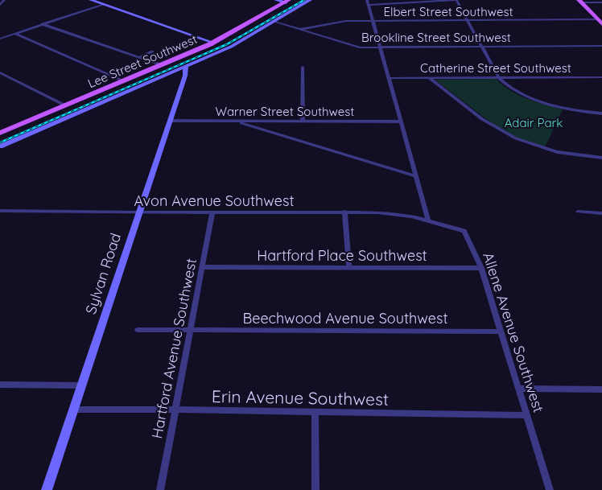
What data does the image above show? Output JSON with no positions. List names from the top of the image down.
{
  "streets": {
    "main road": ["Lee Street Southwest"],
    "street": [
      "Elbert Street Southwest",
      "Brookline Street Southwest",
      "Catherine Street Southwest",
      "Warner Street Southwest",
      "Avon Avenue Southwest",
      "Hartford Place Southwest",
      "Sylvan Road",
      "Beechwood Avenue Southwest",
      "Allene Avenue Southwest",
      "Hartford Avenue Southwest",
      "Erin Avenue Southwest"
    ]
  },
  "crossings": [
    ["Elbert Street Southwest", "Brookline Street Southwest"],
    ["Warner Street Southwest", "Sylvan Road"],
    ["Avon Avenue Southwest", "Sylvan Road"],
    ["Avon Avenue Southwest", "Allene Avenue Southwest"],
    ["Avon Avenue Southwest", "Hartford Avenue Southwest"],
    ["Hartford Place Southwest", "Allene Avenue Southwest"],
    ["Hartford Place Southwest", "Hartford Avenue Southwest"],
    ["Sylvan Road", "Erin Avenue Southwest"],
    ["Beechwood Avenue Southwest", "Allene Avenue Southwest"],
    ["Beechwood Avenue Southwest", "Hartford Avenue Southwest"],
    ["Allene Avenue Southwest", "Erin Avenue Southwest"],
    ["Hartford Avenue Southwest", "Erin Avenue Southwest"]
  ],
  "parks": ["Adair Park"]
}
